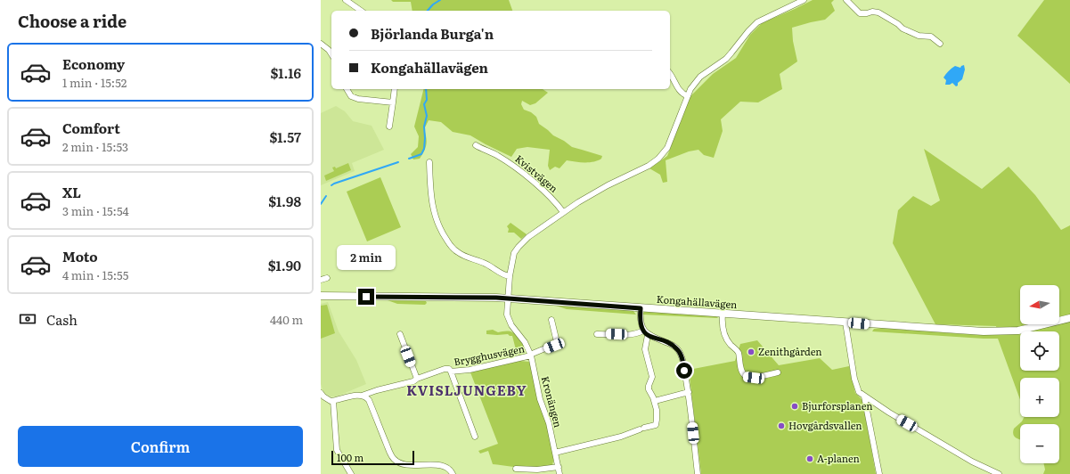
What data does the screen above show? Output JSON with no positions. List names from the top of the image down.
{
  "streets": {
    "street": [
      "Kvistvägen",
      "Kongahällavägen",
      "Brygghusvägen",
      "Kronängen"
    ]
  },
  "crossings": [
    ["Kvistvägen", "Kronängen"],
    ["Kongahällavägen", "Kronängen"],
    ["Brygghusvägen", "Kronängen"]
  ],
  "districts": ["KVISLJUNGEBY"],
  "places": [
    "Zenithgården",
    "Bjurforsplanen",
    "Hovgårdsvallen",
    "A-planen"
  ],
  "scale_bar": "100 m",
  "north": "left",
  "page": {
    "heading": "Choose a ride",
    "banner": ["Björlanda Burga'n", "Kongahällavägen"],
    "list": [
      {
        "name": "Economy",
        "note": "1 min · 15:52",
        "value": "$1.16"
      },
      {
        "name": "Comfort",
        "note": "2 min · 15:53",
        "value": "$1.57"
      },
      {
        "name": "XL",
        "note": "3 min · 15:54",
        "value": "$1.98"
      },
      {
        "name": "Moto",
        "note": "4 min · 15:55",
        "value": "$1.90"
      }
    ],
    "bubble": "2 min",
    "map_buttons": ["+", "−"],
    "pay": ["Cash", "440 m"],
    "buttons": "Confirm",
    "scale": "100 m"
  }
}
